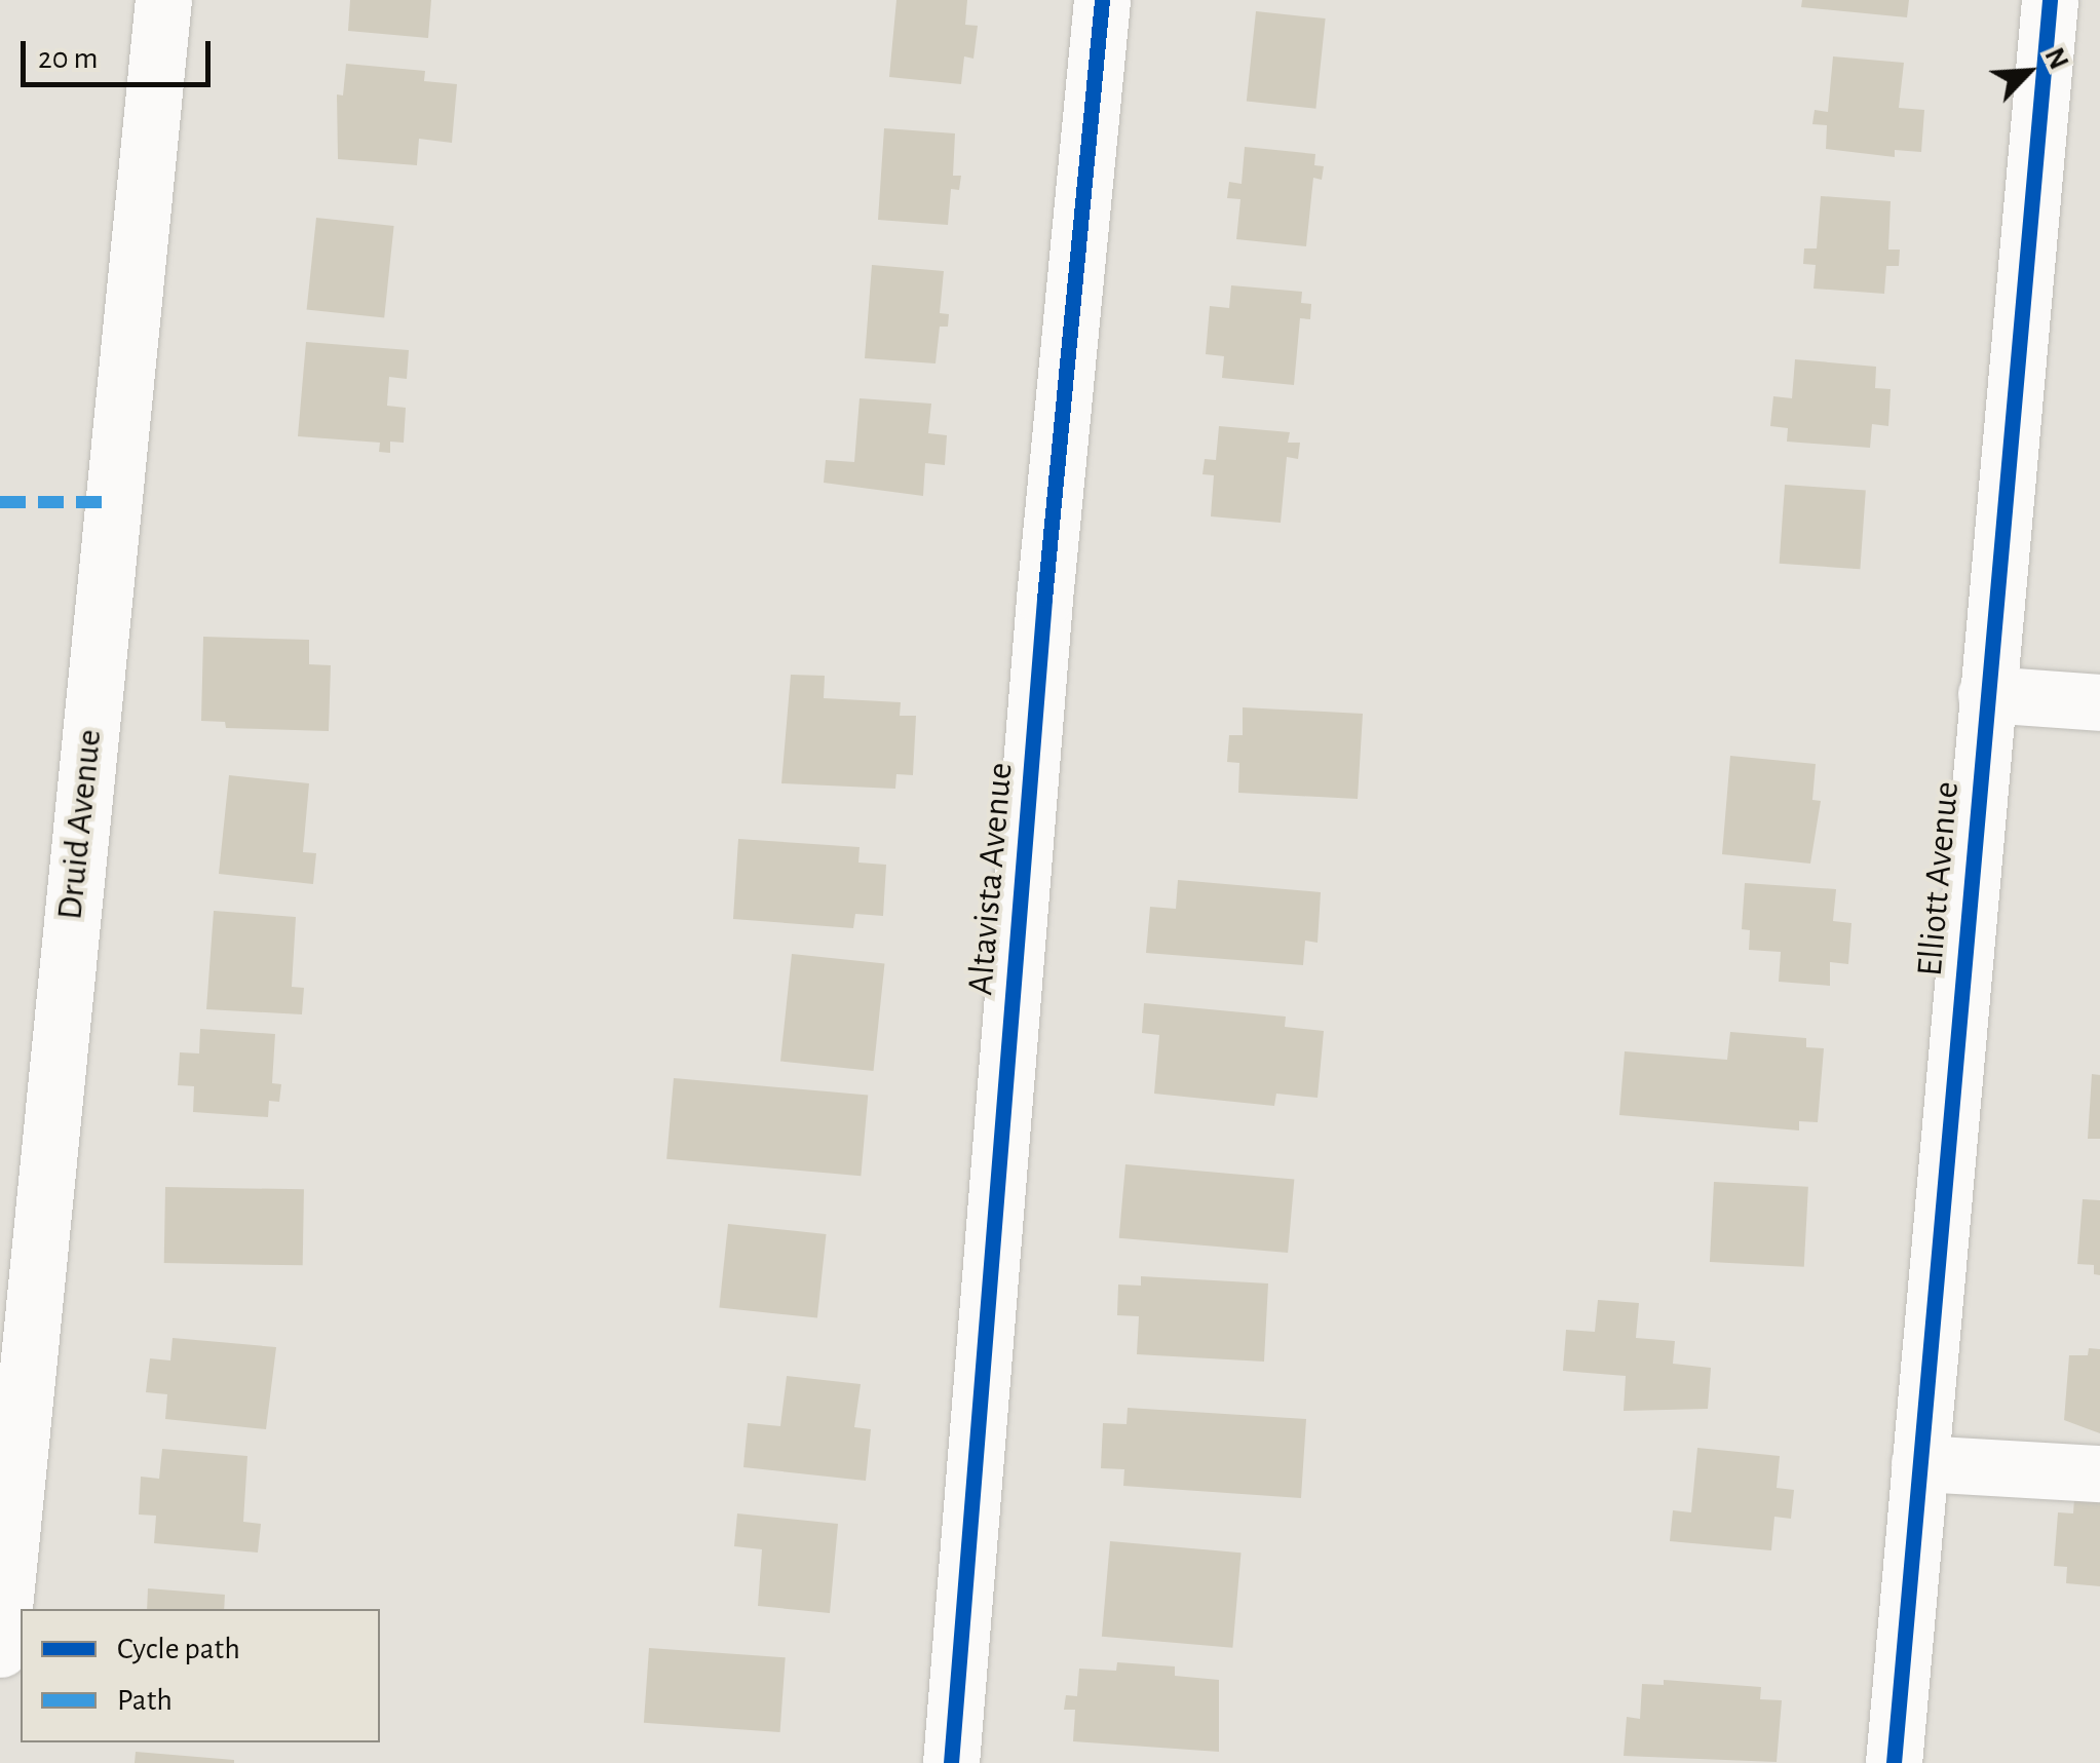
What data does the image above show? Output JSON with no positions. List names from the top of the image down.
{
  "streets": {
    "street": ["Druid Avenue", "Altavista Avenue", "Elliott Avenue"]
  },
  "legend": ["Cycle path", "Path"],
  "scale_bar": "20 m",
  "north": "top right"
}
